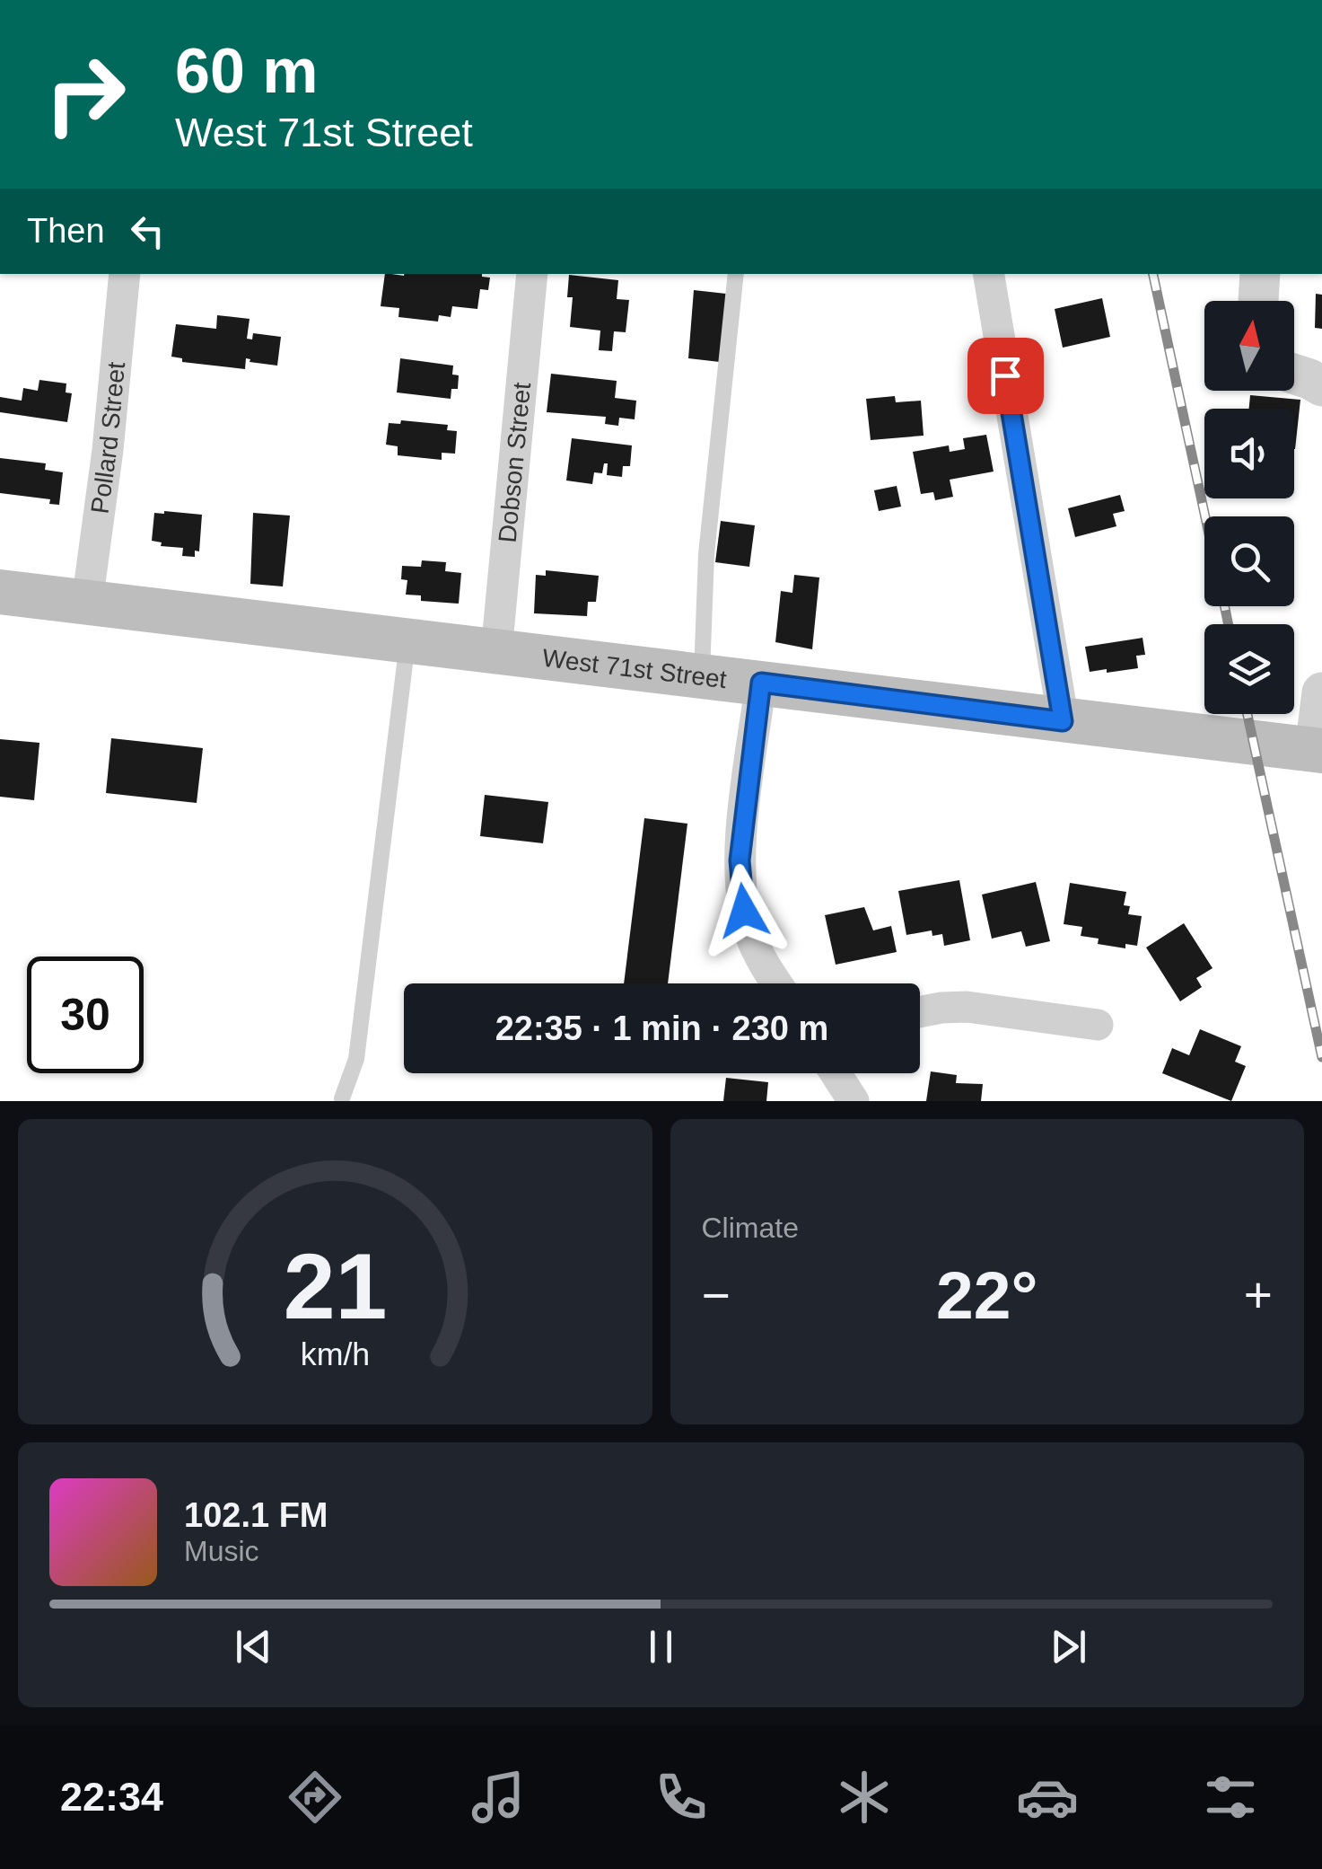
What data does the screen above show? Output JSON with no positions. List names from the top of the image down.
{
  "streets": {
    "main road": ["West 71st Street"],
    "street": ["Pollard Street", "Dobson Street"]
  },
  "crossings": [
    ["Pollard Street", "West 71st Street"],
    ["Dobson Street", "West 71st Street"]
  ],
  "north": "top",
  "page": {
    "turn": ["60 m", "West 71st Street"],
    "then": "Then",
    "limit": "30",
    "trip": "22:35 · 1 min · 230 m",
    "tile": "Climate",
    "heat": ["−", "22°", "+"],
    "song": ["102.1 FM", "Music"],
    "tabs": "22:34",
    "gauge": ["21", "km/h"]
  }
}
